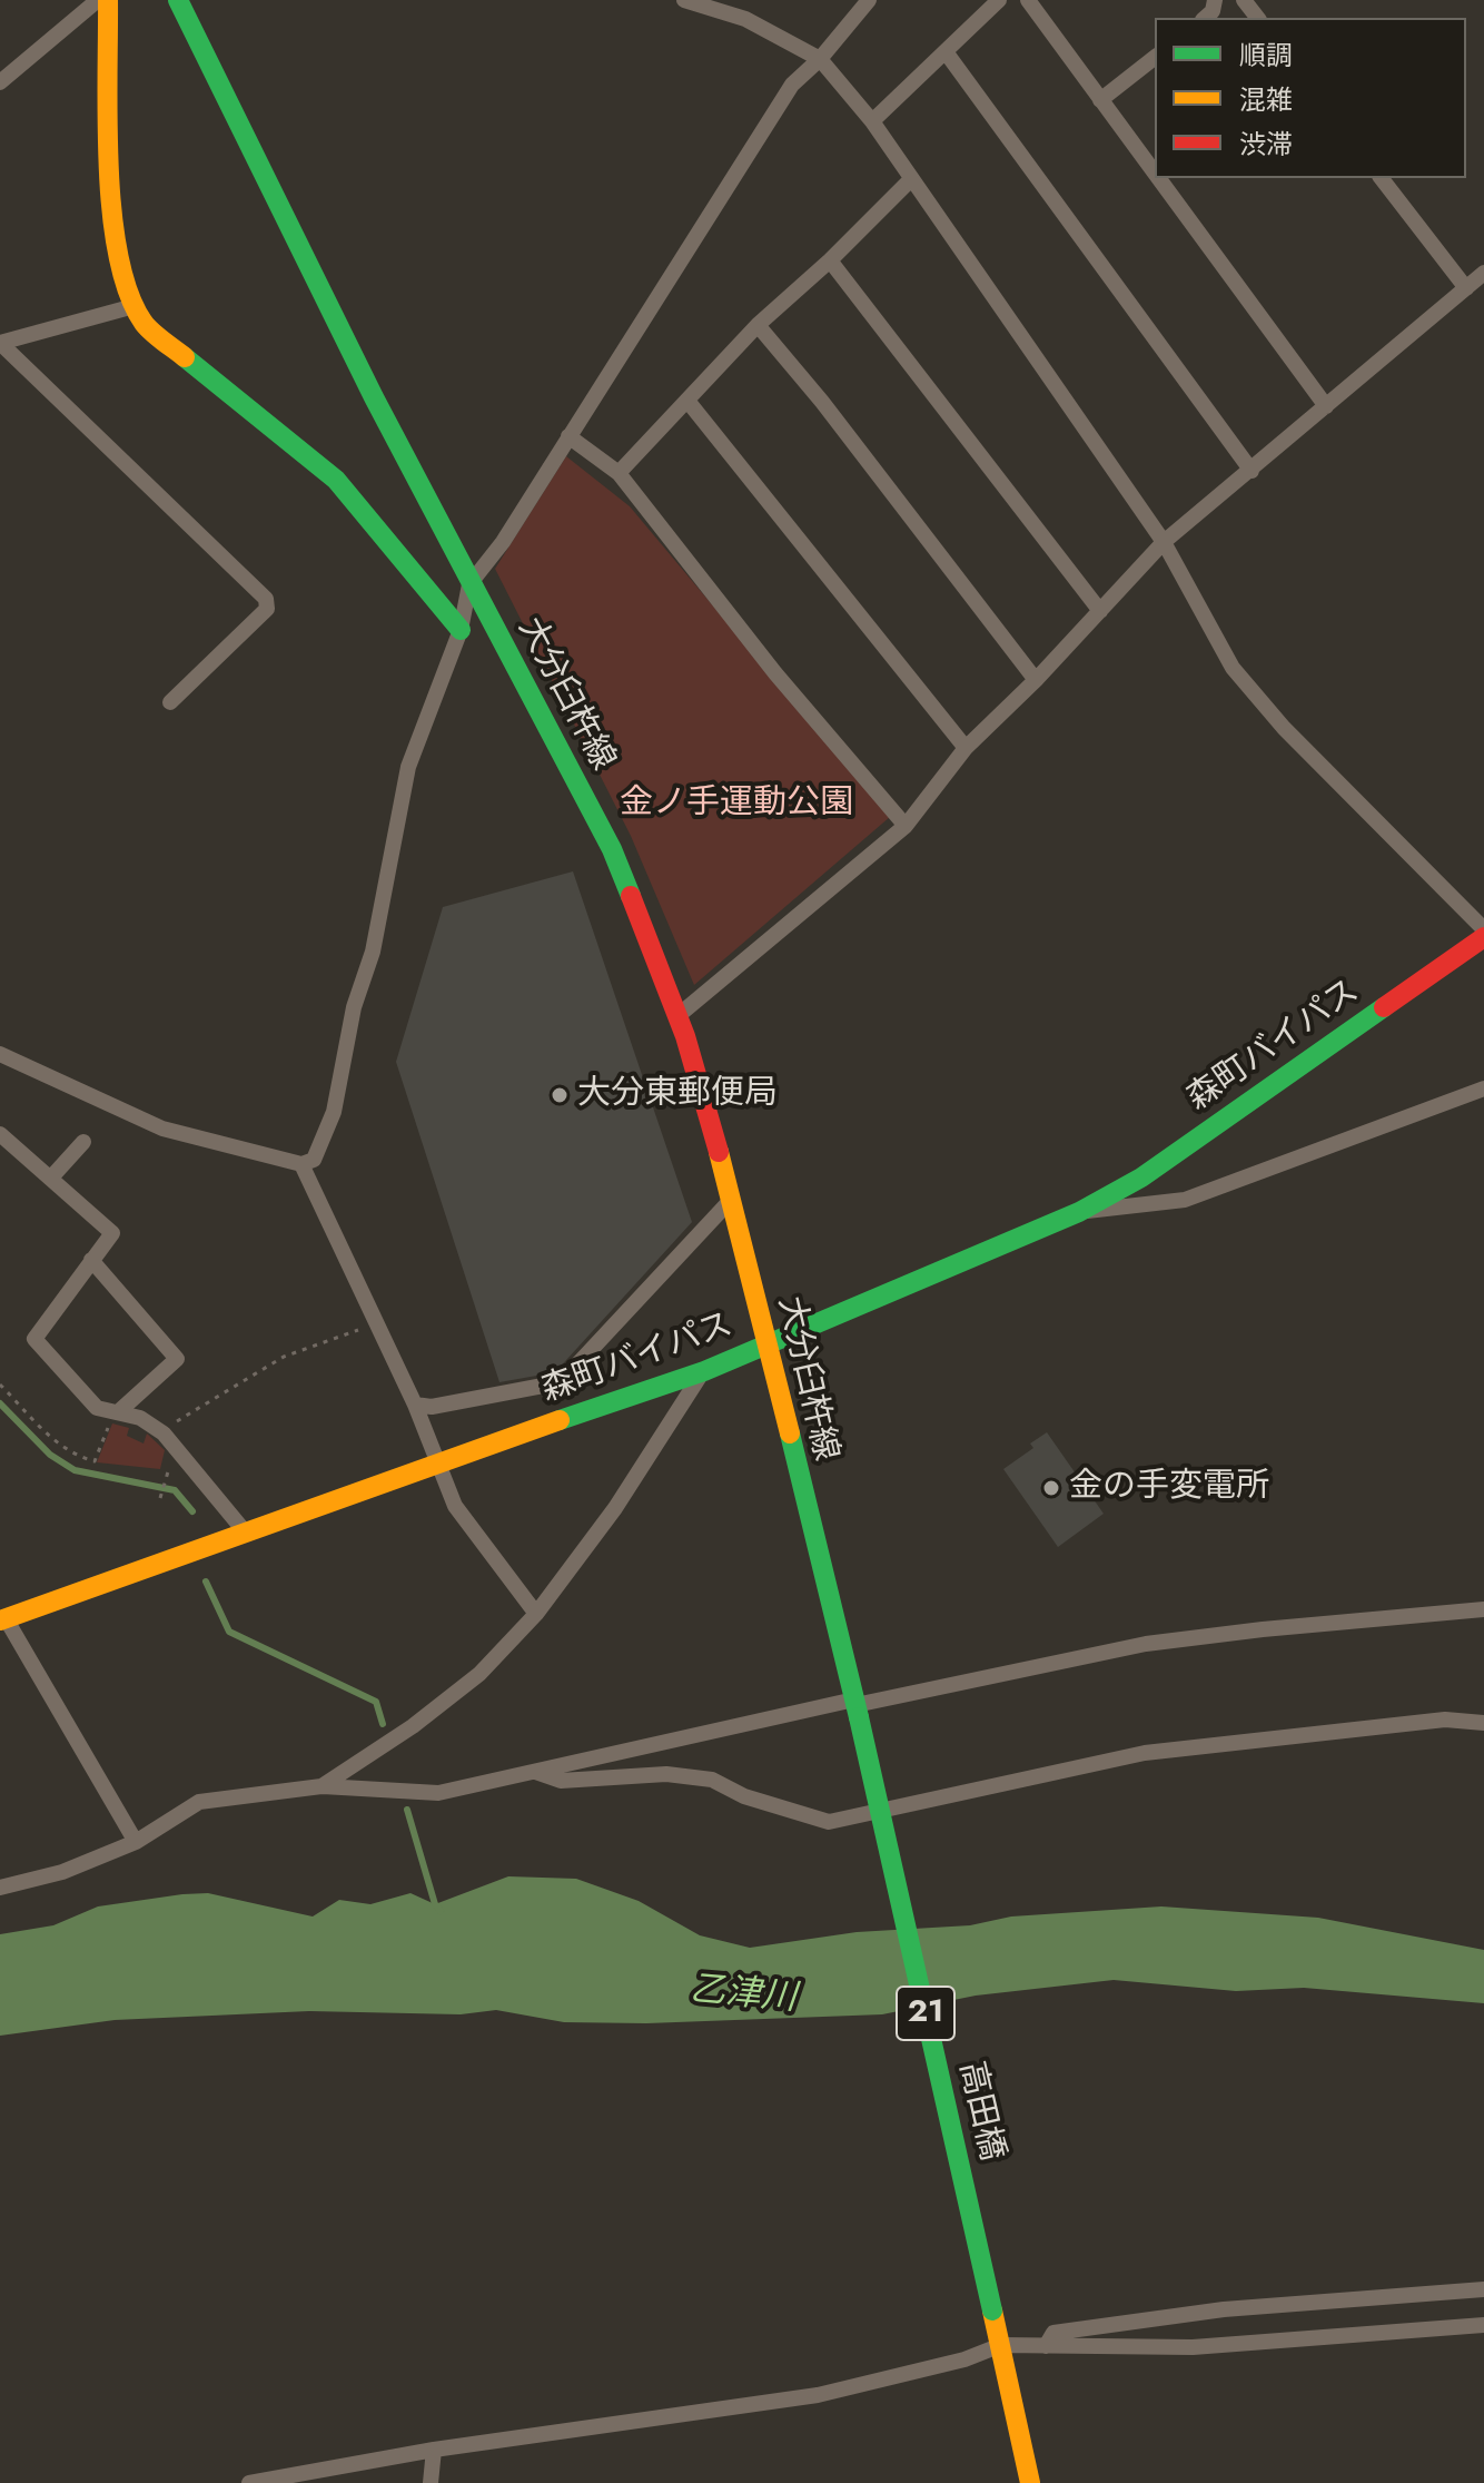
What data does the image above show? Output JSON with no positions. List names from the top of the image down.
{
  "streets": {
    "main road": [
      "大分臼杵線",
      "森町バイパス",
      "21",
      "高田橋"
    ]
  },
  "crossings": [
    ["大分臼杵線", "森町バイパス"],
    ["大分臼杵線", "高田橋"],
    ["21", "高田橋"]
  ],
  "water": ["乙津川"],
  "parks": ["金ノ手運動公園"],
  "places": ["大分東郵便局", "金の手変電所"],
  "legend": ["順調", "混雑", "渋滞"]
}
